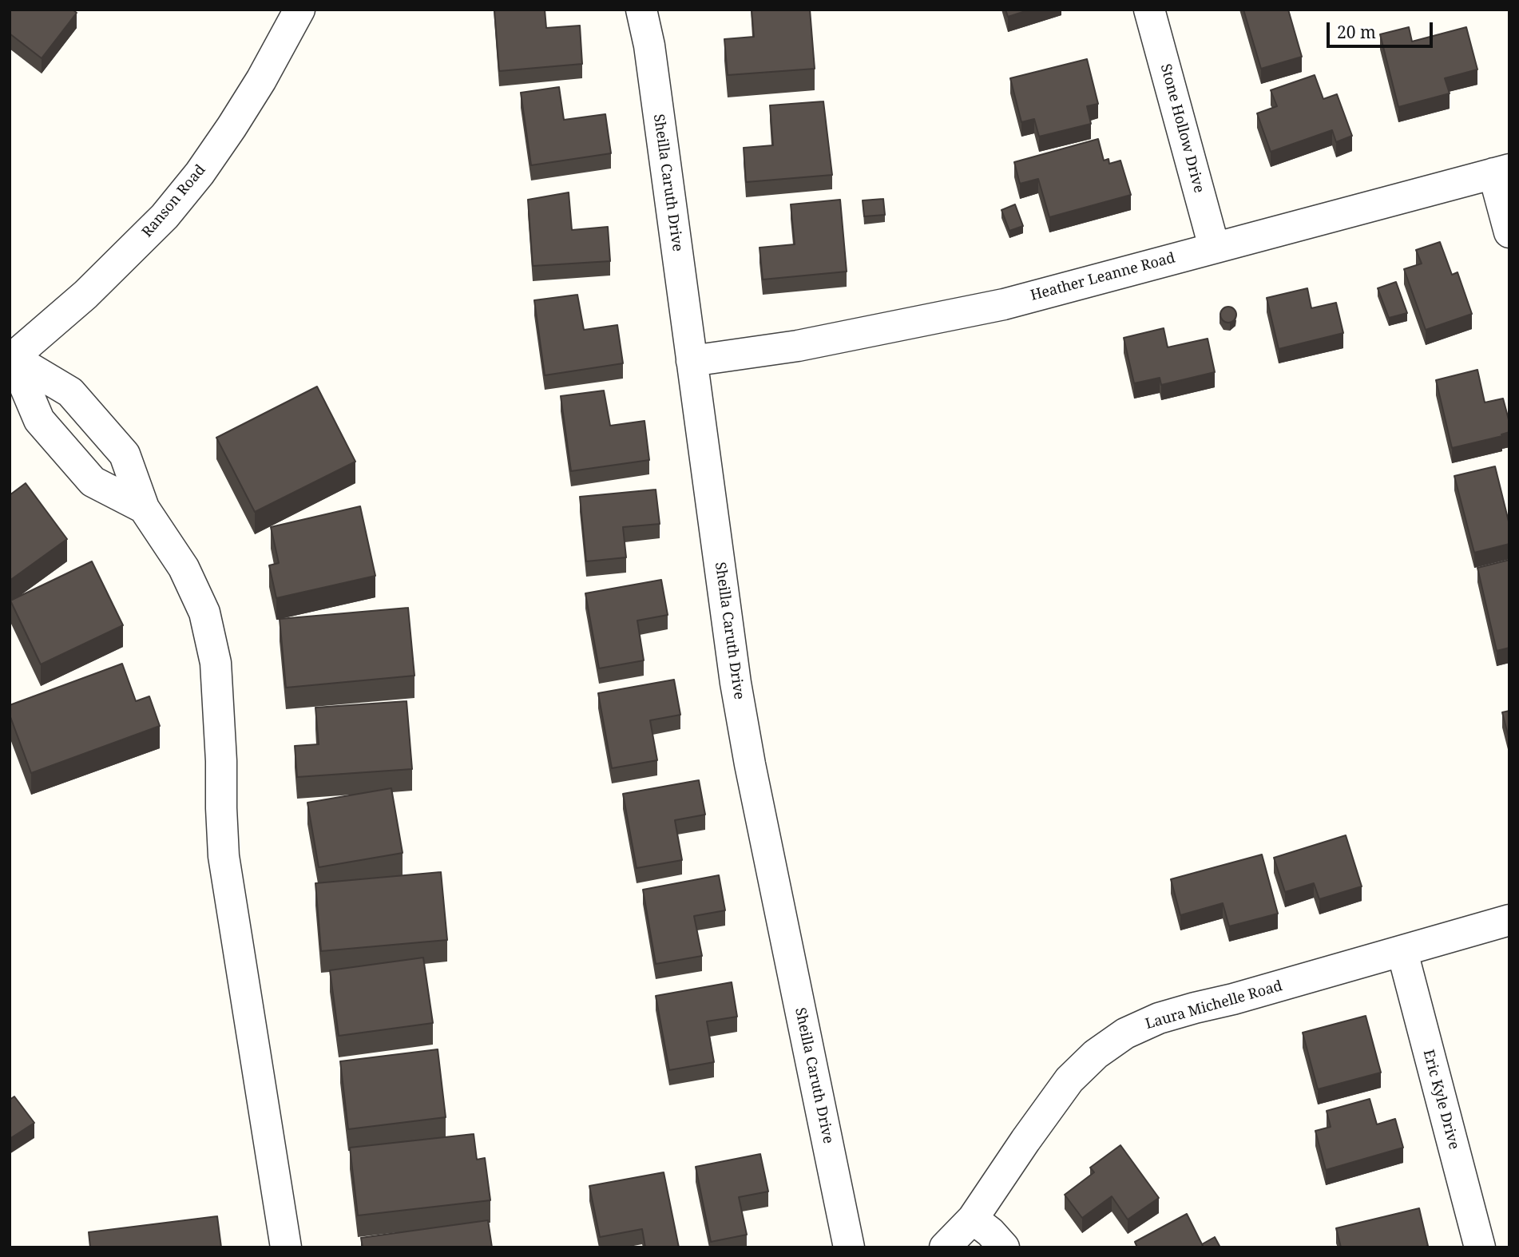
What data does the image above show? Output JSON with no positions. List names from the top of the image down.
{
  "streets": {
    "street": [
      "Stone Hollow Drive",
      "Sheilla Caruth Drive",
      "Ranson Road",
      "Heather Leanne Road",
      "Laura Michelle Road",
      "Eric Kyle Drive"
    ]
  },
  "crossings": [
    ["Stone Hollow Drive", "Heather Leanne Road"],
    ["Sheilla Caruth Drive", "Heather Leanne Road"],
    ["Laura Michelle Road", "Eric Kyle Drive"]
  ],
  "scale_bar": "20 m"
}
